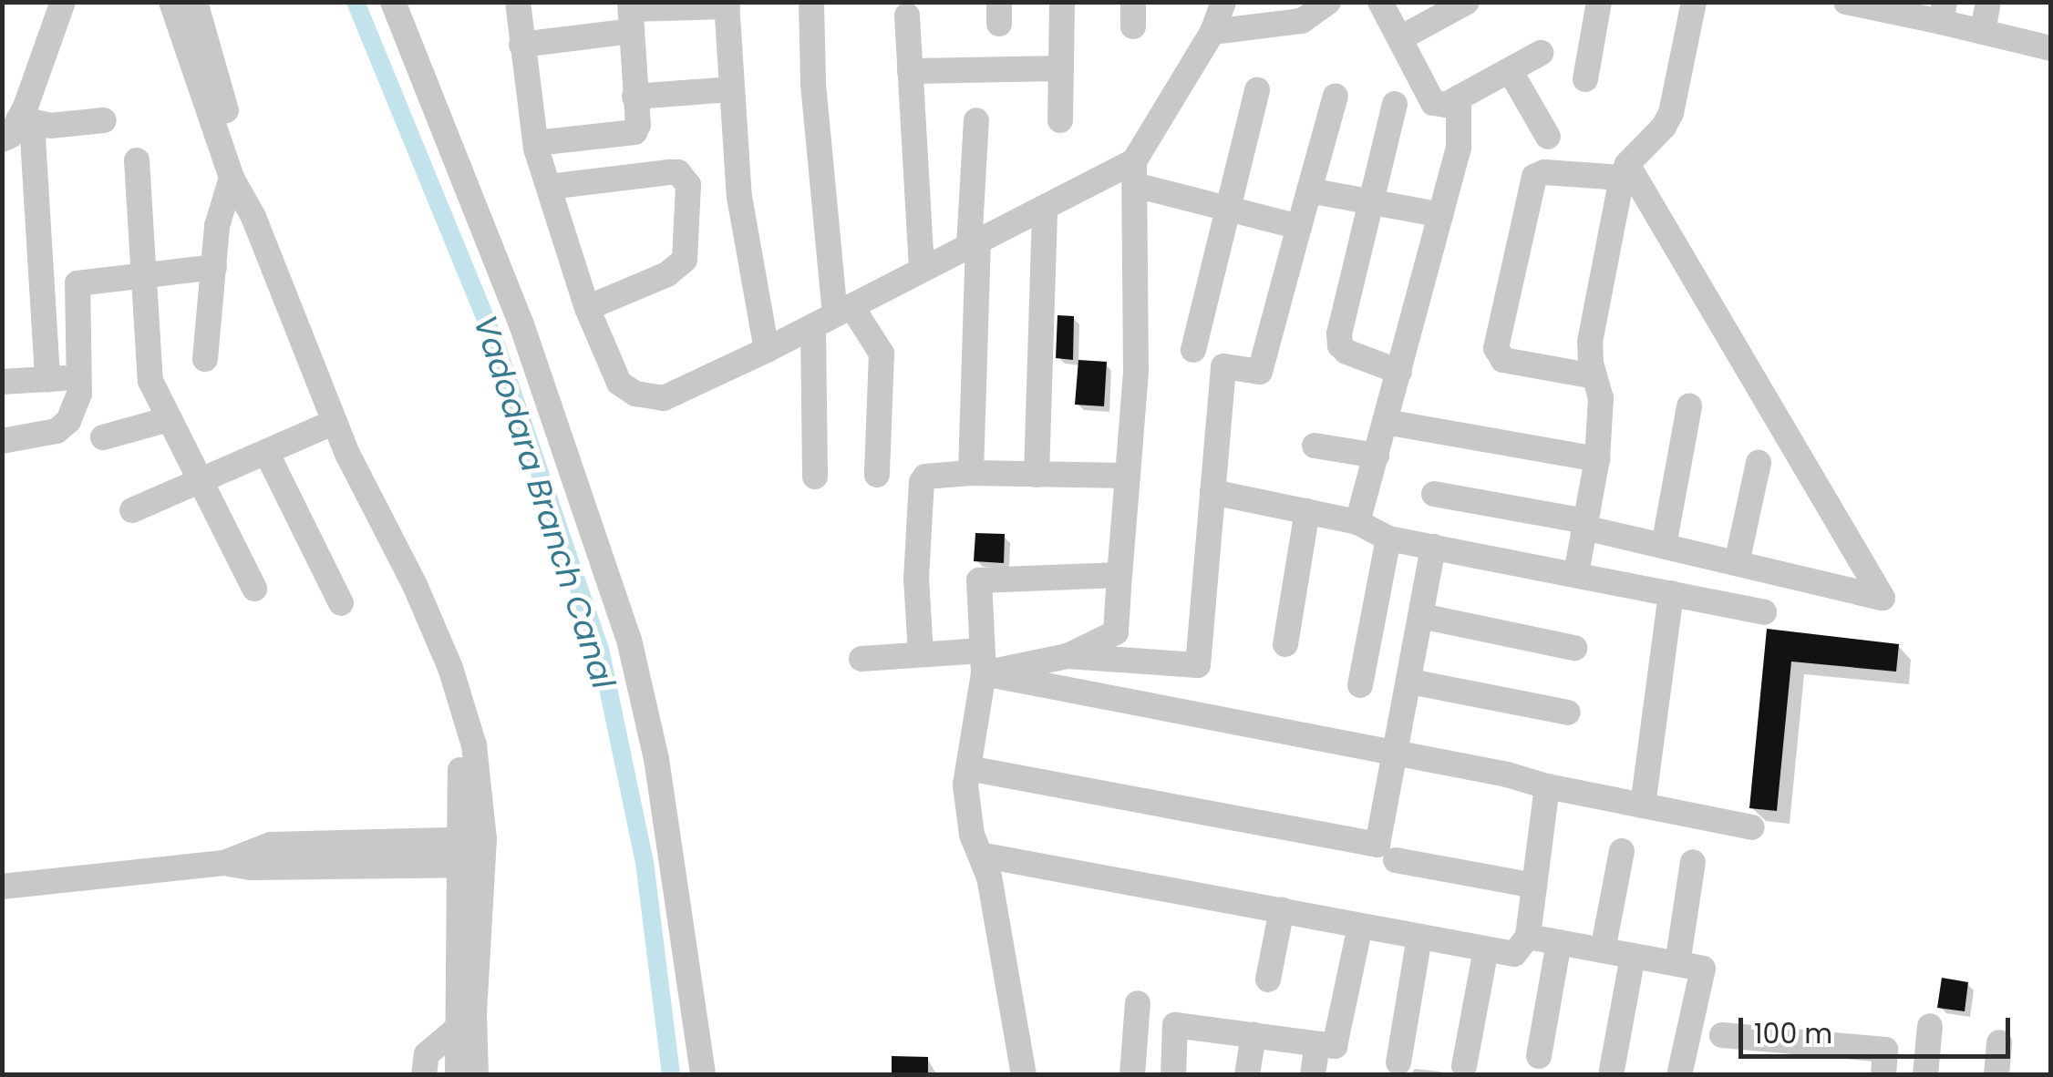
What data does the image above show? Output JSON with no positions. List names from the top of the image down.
{
  "water": ["Vadodara Branch Canal"],
  "scale_bar": "100 m"
}
